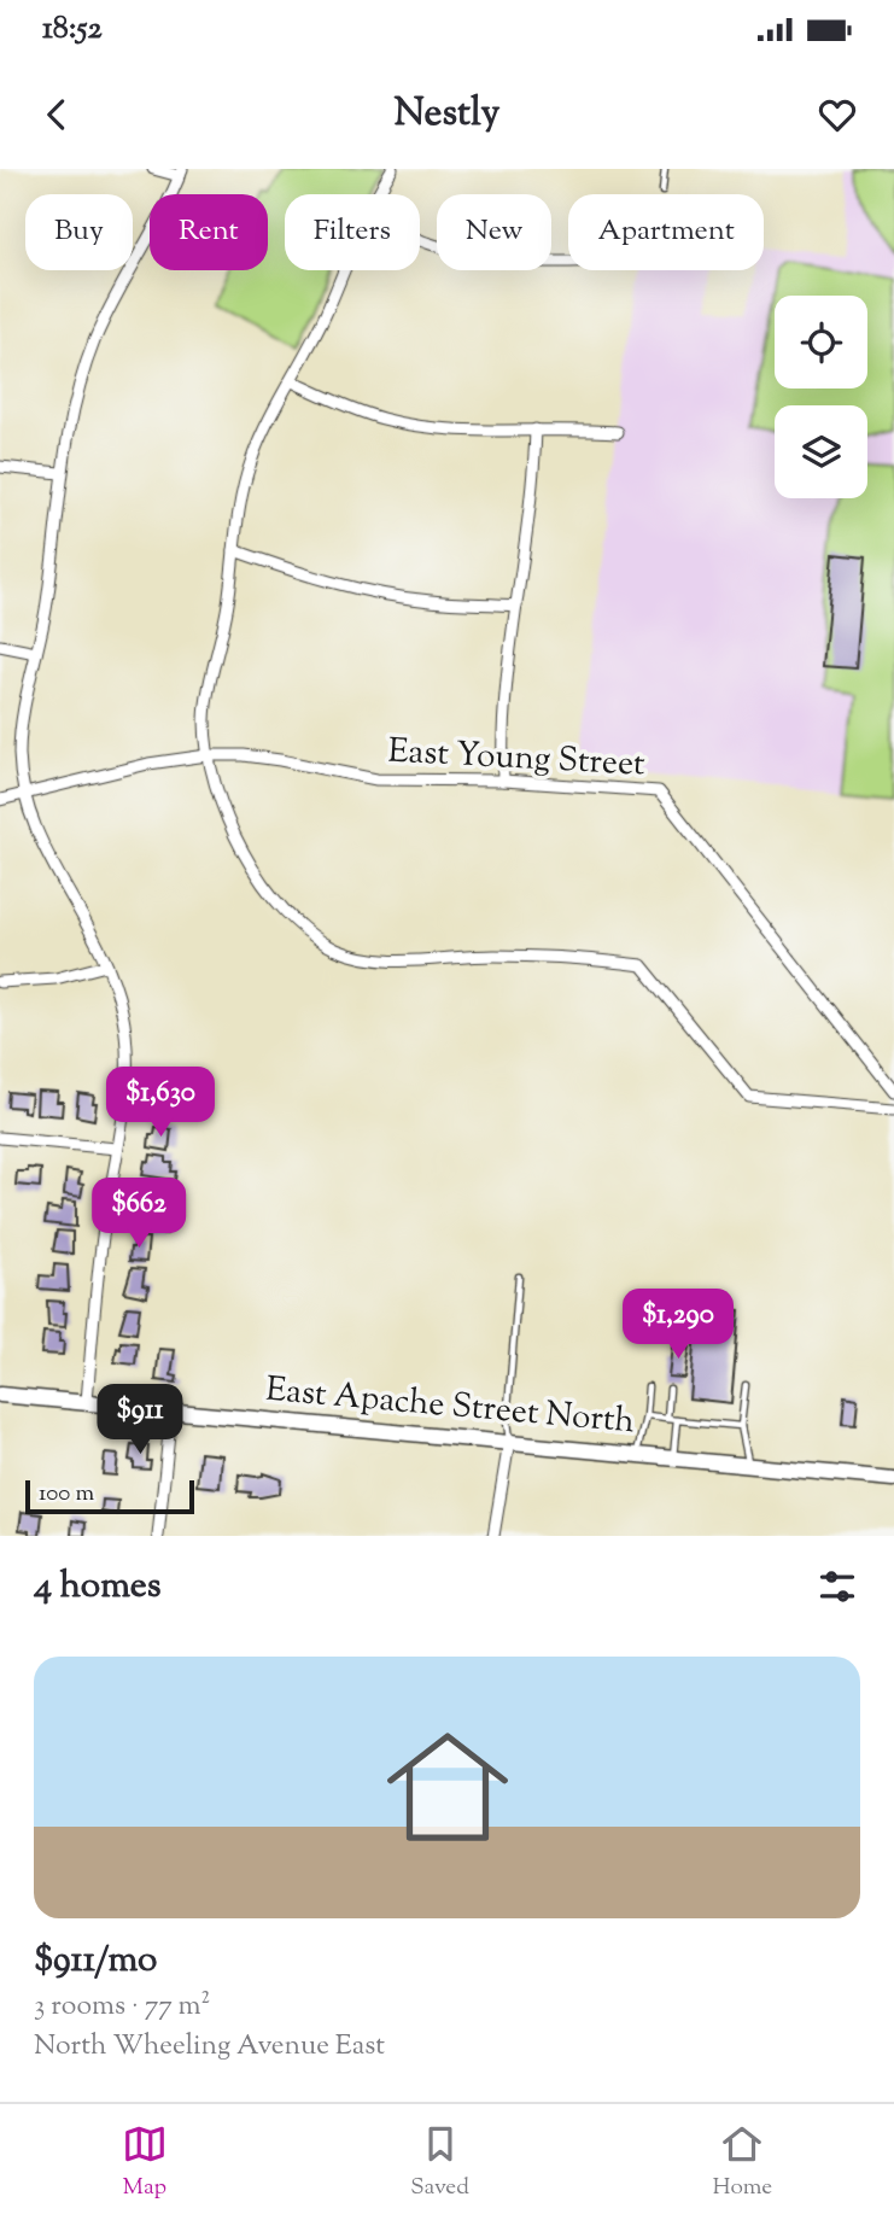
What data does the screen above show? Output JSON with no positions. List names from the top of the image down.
{
  "streets": {
    "main road": ["East Apache Street North"],
    "street": ["East Young Street"]
  },
  "scale_bar": "100 m",
  "page": {
    "status": "18:52",
    "header": "Nestly",
    "chip": [
      "Buy",
      "Rent",
      "Filters",
      "New",
      "Apartment"
    ],
    "price": [
      "$1,630",
      "$662",
      "$1,290",
      "$911"
    ],
    "scale": "100 m",
    "heading": "4 homes",
    "list": [
      {
        "name": "$911/mo",
        "note": "3 rooms · 77 m² · North Wheeling Avenue East"
      }
    ],
    "tabs": ["Map", "Saved", "Home"]
  }
}
